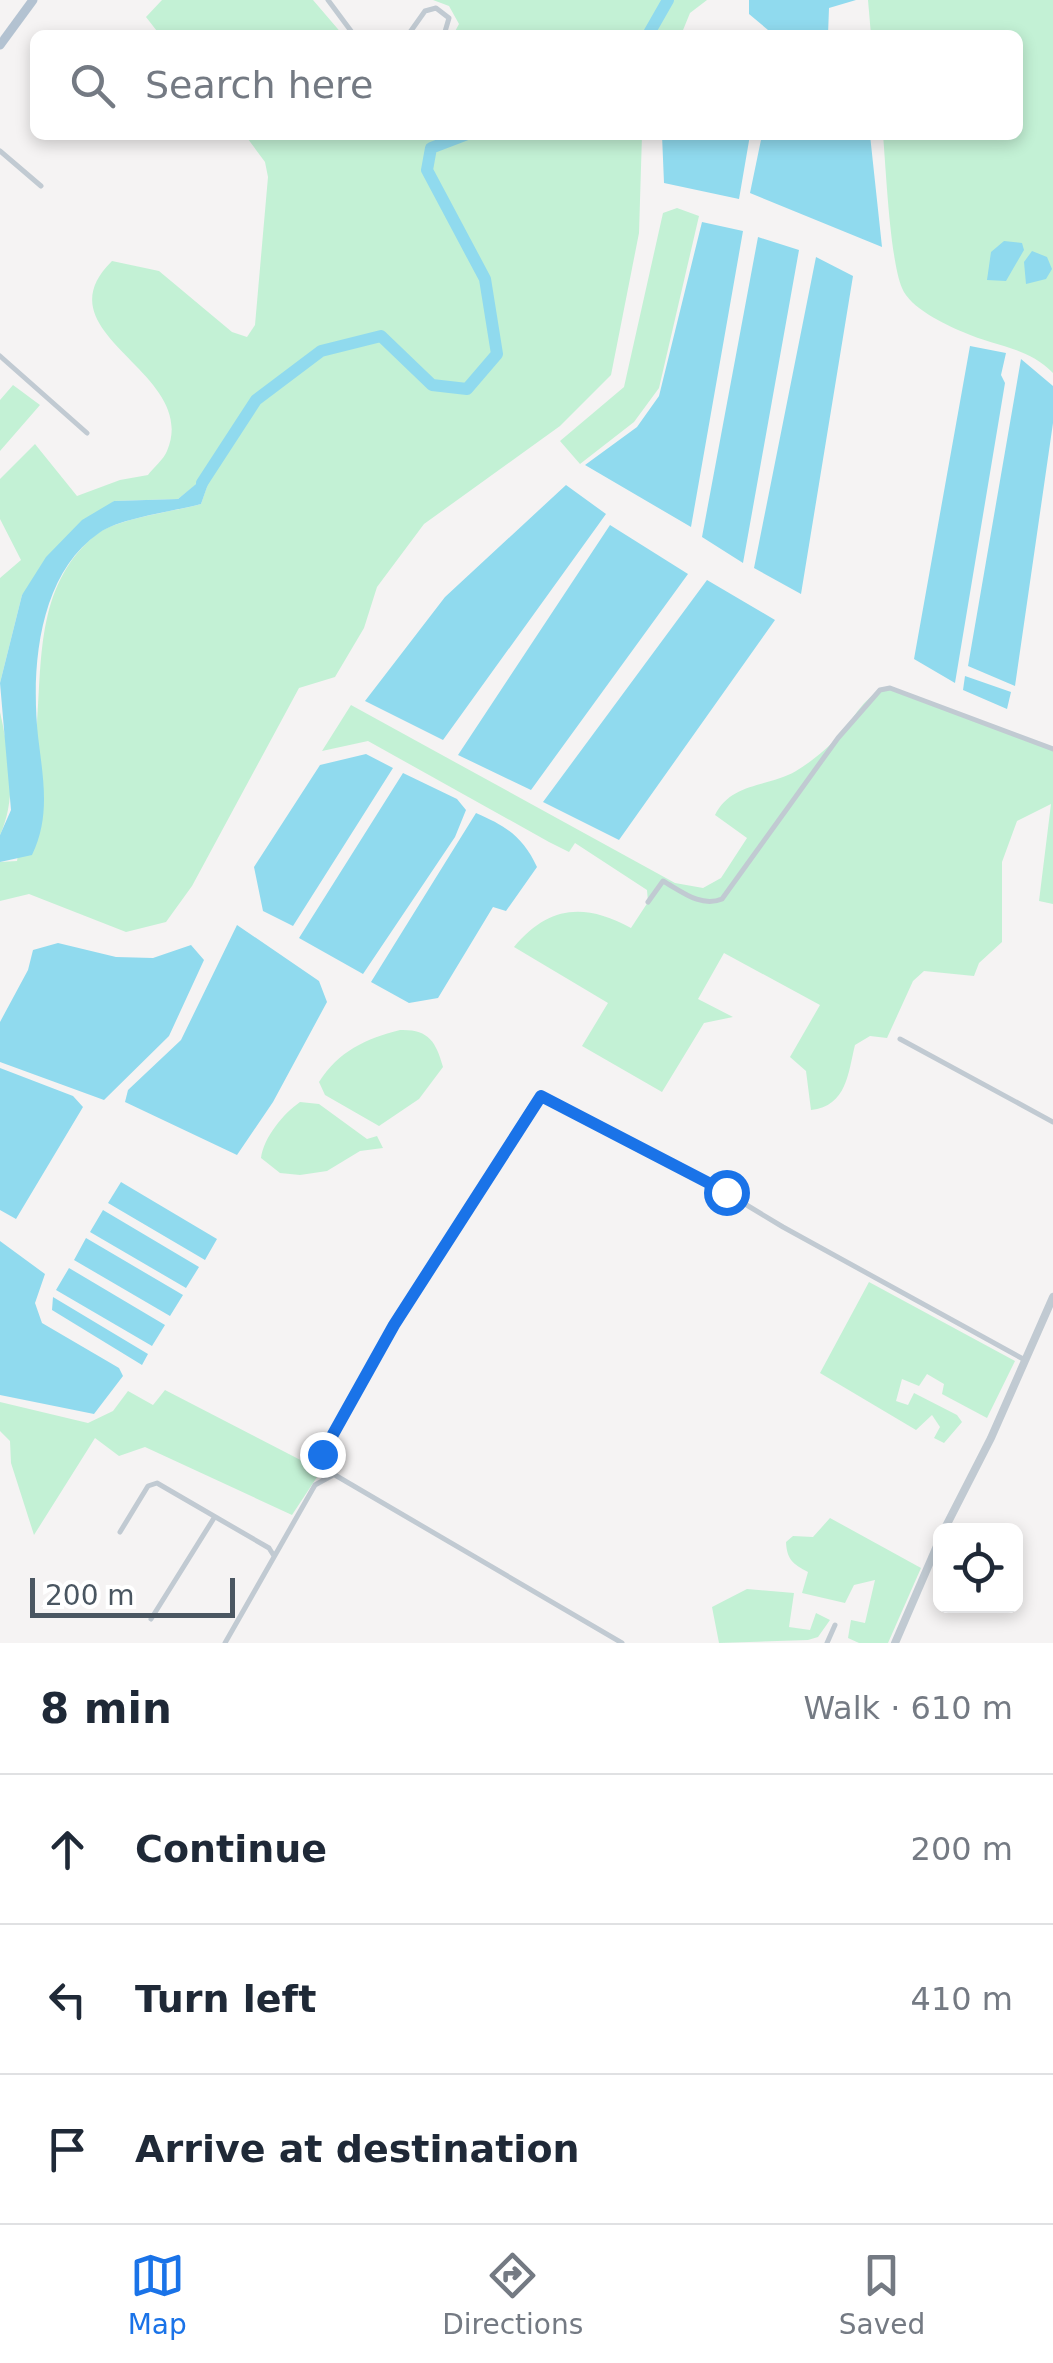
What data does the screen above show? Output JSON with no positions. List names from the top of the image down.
{
  "scale_bar": "200 m",
  "page": {
    "search": "Search here",
    "scale": "200 m",
    "heading": ["8 min", "Walk · 610 m"],
    "list": [
      ["Continue", "200 m"],
      ["Turn left", "410 m"],
      "Arrive at destination"
    ],
    "nav": ["Map", "Directions", "Saved"]
  }
}
